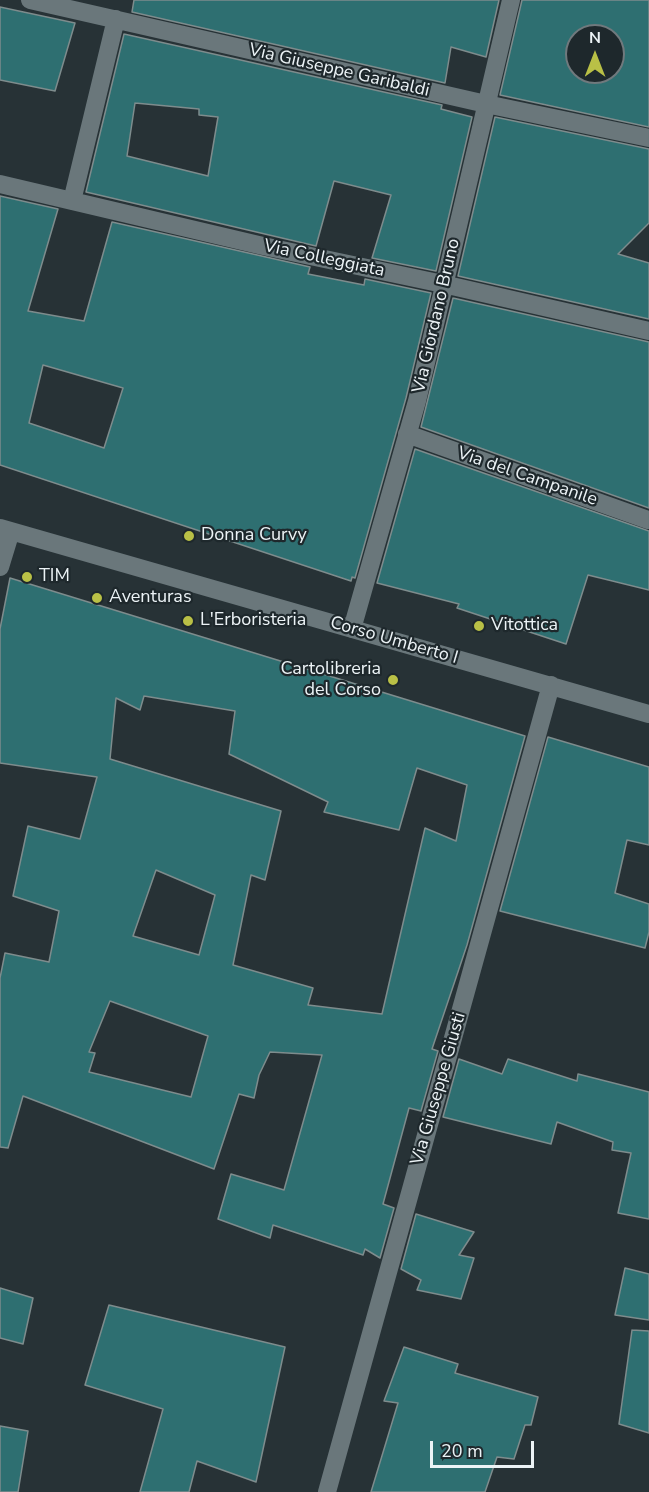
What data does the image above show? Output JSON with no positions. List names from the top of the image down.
{
  "streets": {
    "street": [
      "Via Giuseppe Garibaldi",
      "Via Colleggiata",
      "Via Giordano Bruno",
      "Via del Campanile",
      "Corso Umberto I",
      "Via Giuseppe Giusti"
    ]
  },
  "crossings": [
    ["Via Giuseppe Garibaldi", "Via Giordano Bruno"],
    ["Via Colleggiata", "Via Giordano Bruno"],
    ["Via Giordano Bruno", "Via del Campanile"],
    ["Via Giordano Bruno", "Corso Umberto I"],
    ["Corso Umberto I", "Via Giuseppe Giusti"]
  ],
  "places": [
    "Donna Curvy",
    "TIM",
    "Aventuras",
    "L'Erboristeria",
    "Vitottica",
    "Cartolibreria del Corso"
  ],
  "scale_bar": "20 m",
  "north": "top"
}
